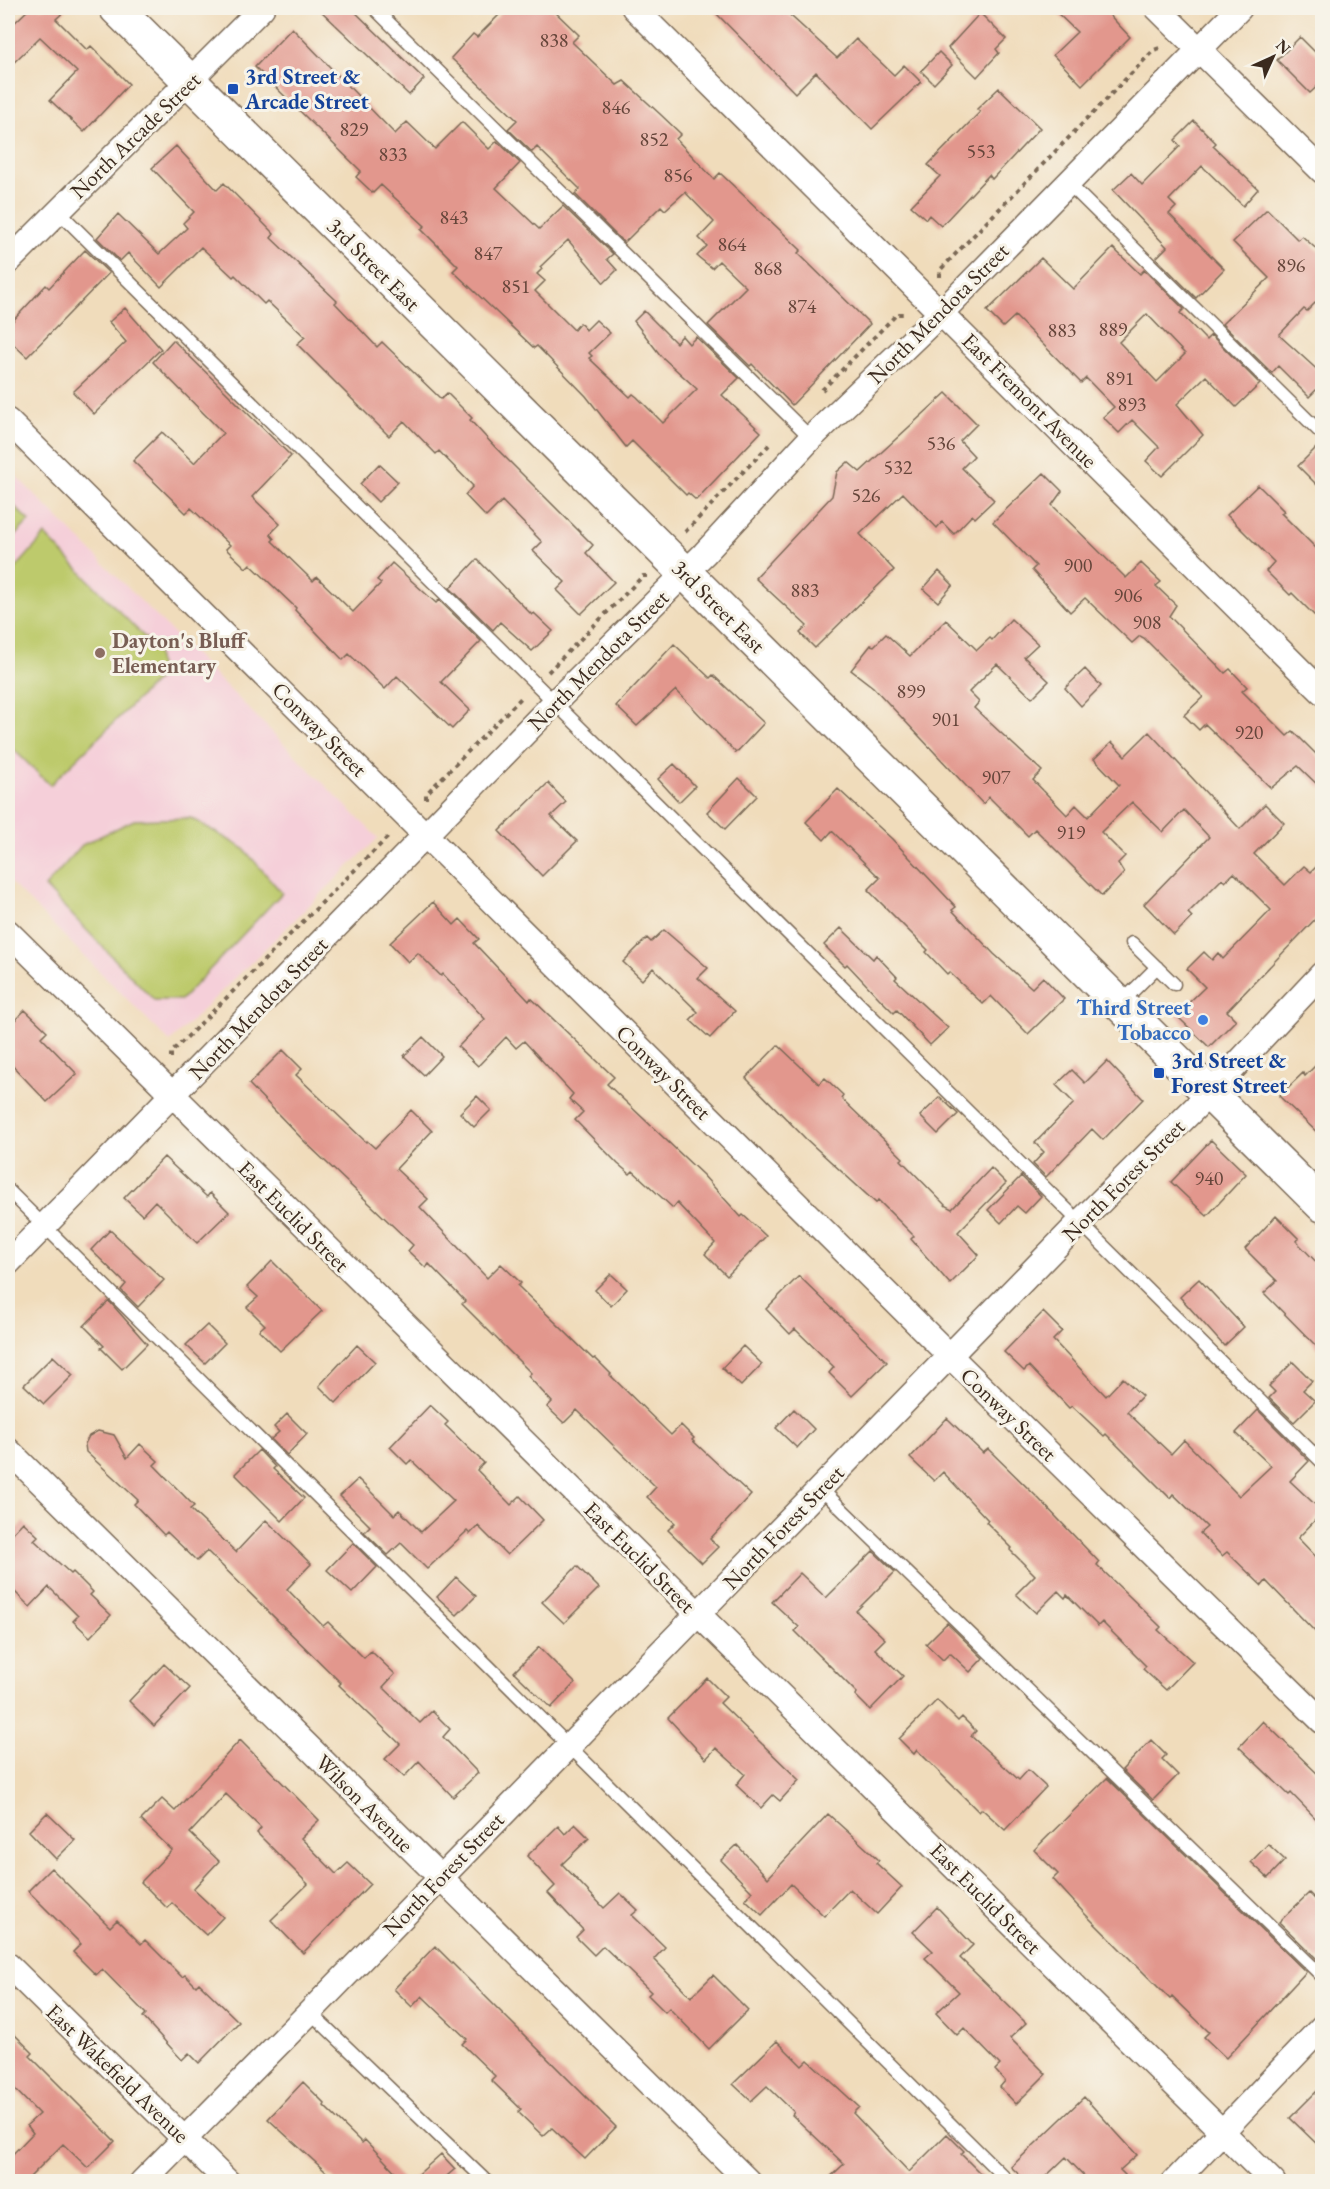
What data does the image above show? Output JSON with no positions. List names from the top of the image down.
{
  "streets": {
    "street": [
      "North Arcade Street",
      "3rd Street East",
      "North Mendota Street",
      "East Fremont Avenue",
      "Conway Street",
      "North Forest Street",
      "East Euclid Street",
      "Wilson Avenue",
      "East Wakefield Avenue"
    ]
  },
  "crossings": [
    ["North Arcade Street", "3rd Street East"],
    ["3rd Street East", "North Mendota Street"],
    ["3rd Street East", "North Forest Street"],
    ["North Mendota Street", "East Fremont Avenue"],
    ["North Mendota Street", "Conway Street"],
    ["North Mendota Street", "East Euclid Street"],
    ["Conway Street", "North Forest Street"],
    ["North Forest Street", "East Euclid Street"],
    ["North Forest Street", "Wilson Avenue"],
    ["North Forest Street", "East Wakefield Avenue"]
  ],
  "places": {
    "transit": ["3rd Street & Arcade Street", "3rd Street & Forest Street"],
    "other": ["Dayton's Bluff Elementary", "Third Street Tobacco"]
  },
  "house_numbers": [
    "838",
    "846",
    "829",
    "852",
    "553",
    "833",
    "856",
    "843",
    "864",
    "847",
    "896",
    "868",
    "851",
    "874",
    "889",
    "883",
    "891",
    "893",
    "536",
    "532",
    "526",
    "900",
    "883",
    "906",
    "908",
    "899",
    "901",
    "920",
    "907",
    "919",
    "940"
  ],
  "north": "top right"
}
